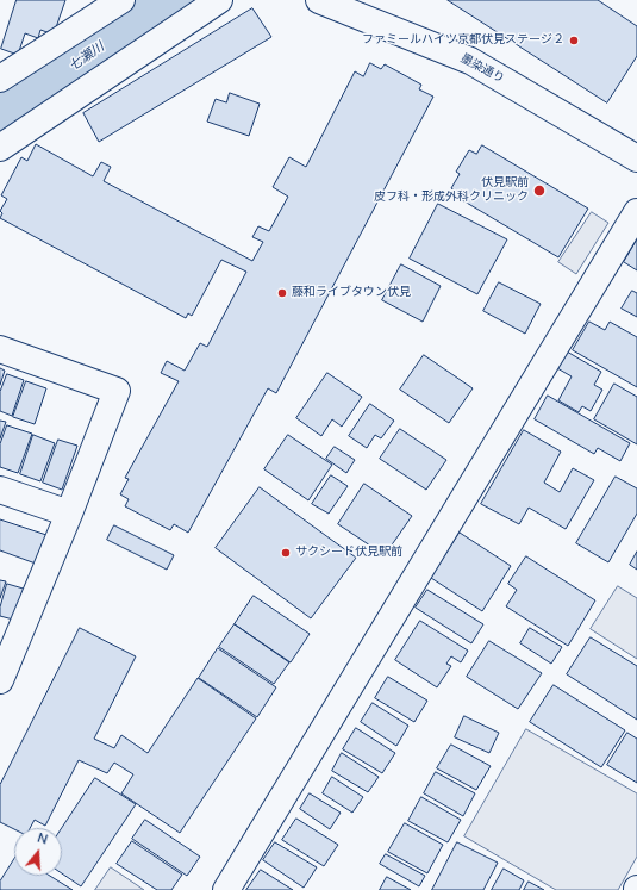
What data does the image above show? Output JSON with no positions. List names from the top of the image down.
{
  "streets": {
    "street": ["墨染通り"]
  },
  "water": ["七瀬川"],
  "places": [
    "ファミールハイツ京都伏見ステージ２",
    "伏見駅前 皮フ科・形成外科クリニック",
    "藤和ライブタウン伏見",
    "サクシード伏見駅前"
  ],
  "north": "top"
}
